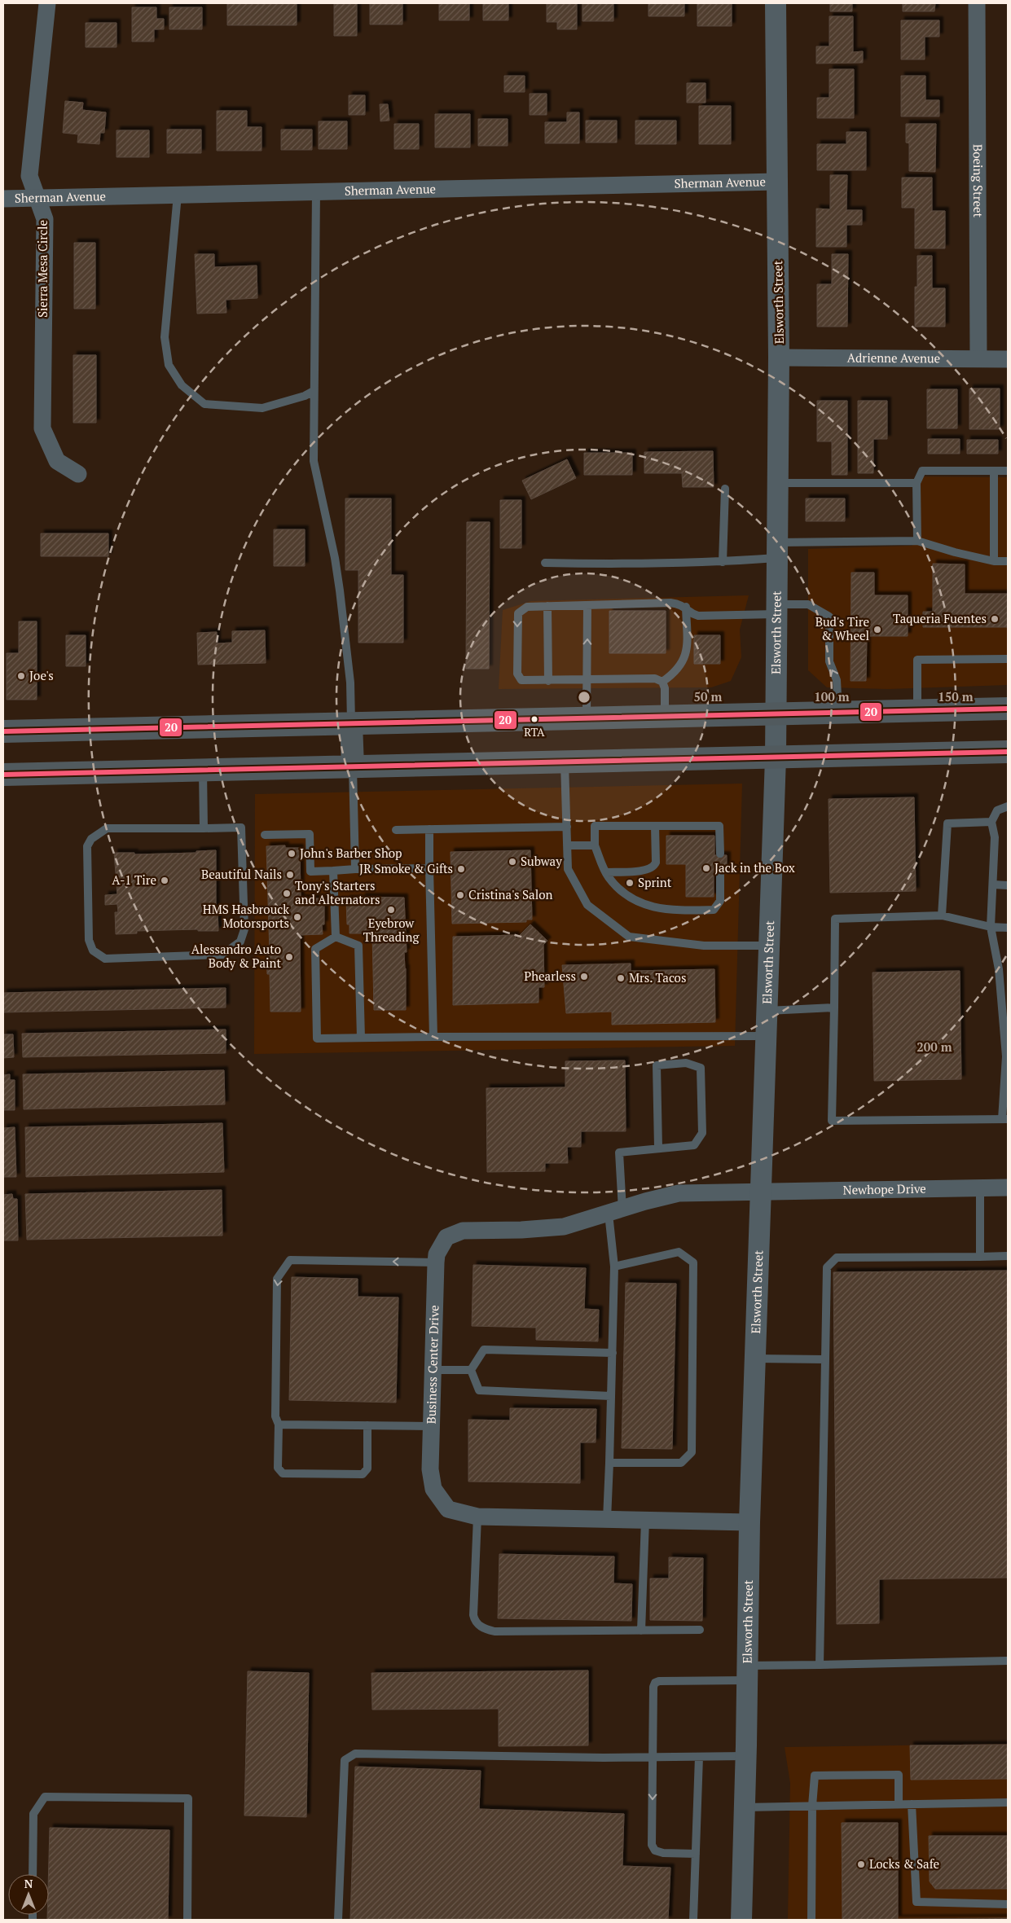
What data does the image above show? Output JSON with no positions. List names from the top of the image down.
{
  "streets": {
    "street": [
      "Boeing Street",
      "Sherman Avenue",
      "Sierra Mesa Circle",
      "Elsworth Street",
      "Adrienne Avenue",
      "Newhope Drive",
      "Business Center Drive"
    ]
  },
  "crossings": [
    ["Boeing Street", "Adrienne Avenue"],
    ["Sherman Avenue", "Sierra Mesa Circle"],
    ["Sherman Avenue", "Elsworth Street"],
    ["Elsworth Street", "Adrienne Avenue"],
    ["Elsworth Street", "Newhope Drive"],
    ["Elsworth Street", "Business Center Drive"],
    ["Newhope Drive", "Business Center Drive"]
  ],
  "places": [
    "Taqueria Fuentes",
    "Bud's Tire & Wheel",
    "Joe's",
    "RTA",
    "John's Barber Shop",
    "Subway",
    "Jack in the Box",
    "JR Smoke & Gifts",
    "Beautiful Nails",
    "A-1 Tire",
    "Sprint",
    "Tony's Starters and Alternators",
    "Cristina's Salon",
    "Eyebrow Threading",
    "HMS Hasbrouck Motorsports",
    "Alessandro Auto Body & Paint",
    "Phearless",
    "Mrs. Tacos",
    "Locks & Safe"
  ],
  "lines": ["transit line 20"],
  "north": "top",
  "rings": [
    "50 m",
    "100 m",
    "150 m",
    "200 m"
  ]
}
